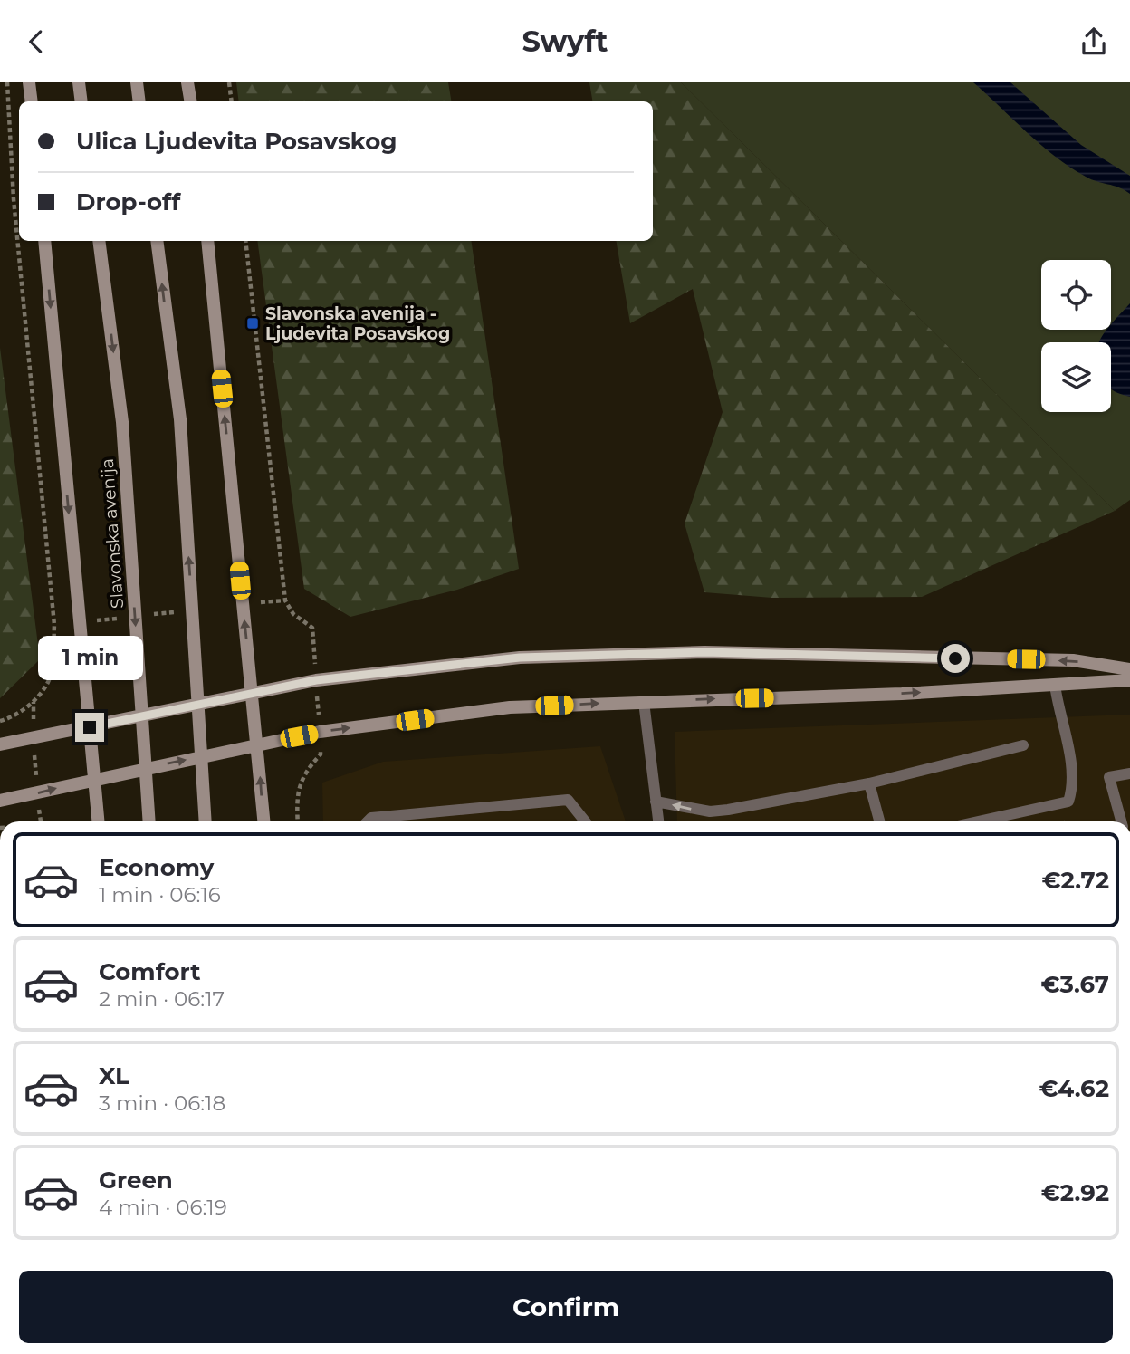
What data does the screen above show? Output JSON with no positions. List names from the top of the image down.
{
  "streets": {
    "main road": ["Slavonska avenija"]
  },
  "places": {
    "transit": ["Slavonska avenija - Ljudevita Posavskog"]
  },
  "page": {
    "header": "Swyft",
    "banner": ["Ulica Ljudevita Posavskog", "Drop-off"],
    "bubble": "1 min",
    "list": [
      {
        "name": "Economy",
        "note": "1 min · 06:16",
        "value": "€2.72"
      },
      {
        "name": "Comfort",
        "note": "2 min · 06:17",
        "value": "€3.67"
      },
      {
        "name": "XL",
        "note": "3 min · 06:18",
        "value": "€4.62"
      },
      {
        "name": "Green",
        "note": "4 min · 06:19",
        "value": "€2.92"
      }
    ],
    "buttons": "Confirm"
  }
}
